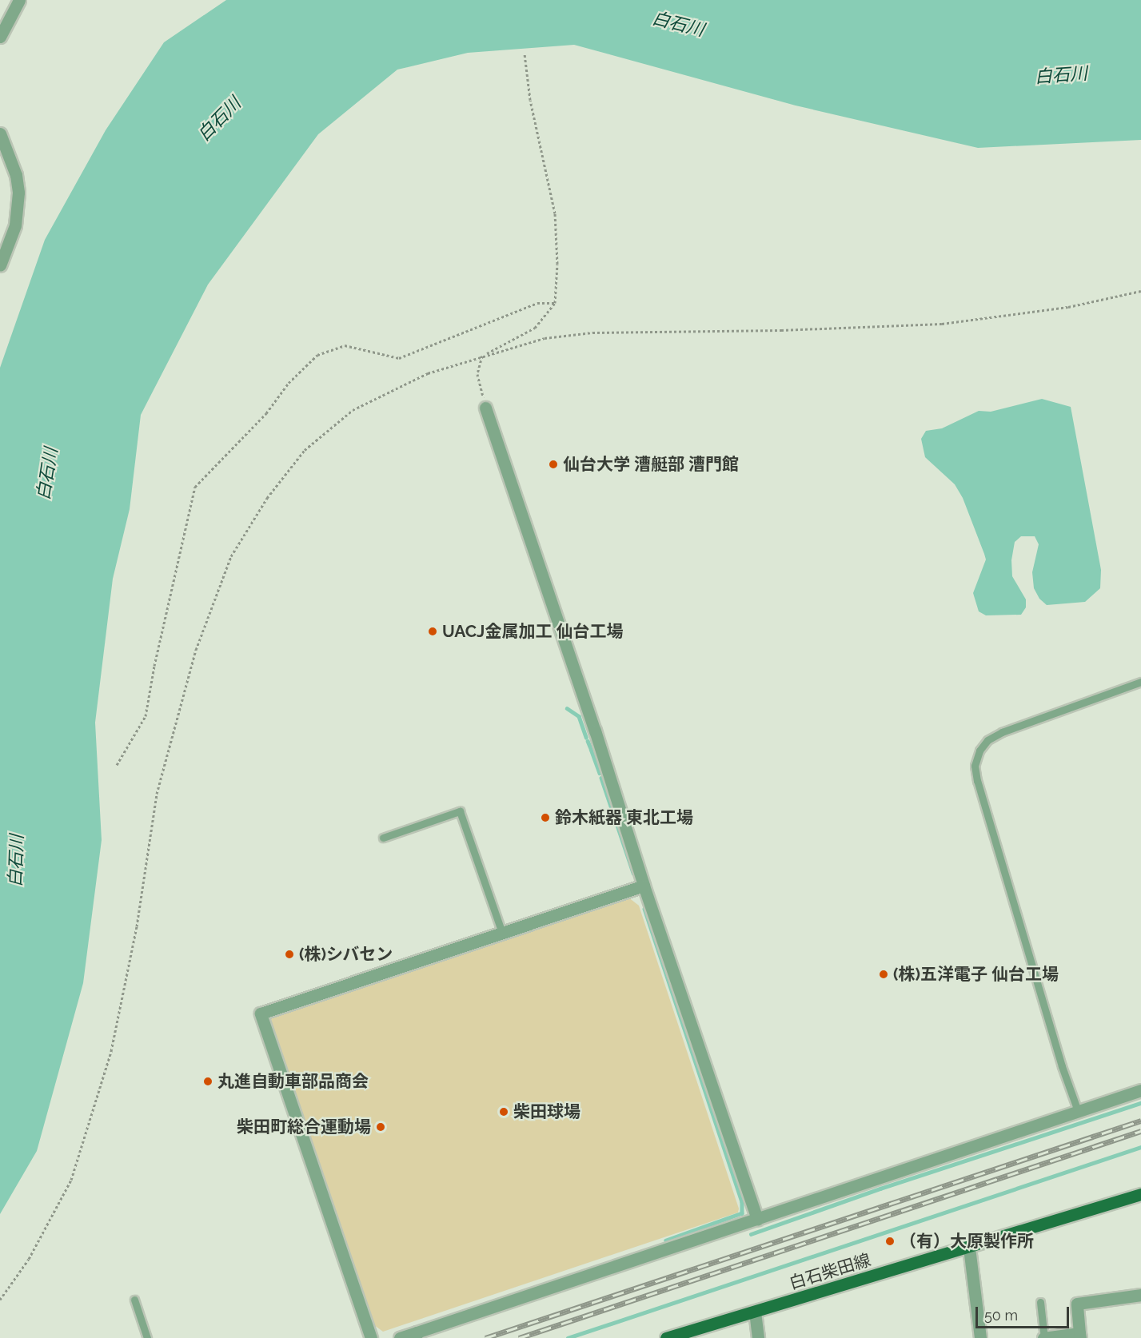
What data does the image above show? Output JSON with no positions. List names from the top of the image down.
{
  "streets": {
    "main road": ["白石柴田線"]
  },
  "water": ["白石川"],
  "places": [
    "仙台大学 漕艇部 漕門館",
    "UACJ金属加工 仙台工場",
    "鈴木紙器 東北工場",
    "(株)シバセン",
    "(株)五洋電子 仙台工場",
    "丸進自動車部品商会",
    "柴田球場",
    "柴田町総合運動場",
    "（有）大原製作所"
  ],
  "scale_bar": "50 m"
}
